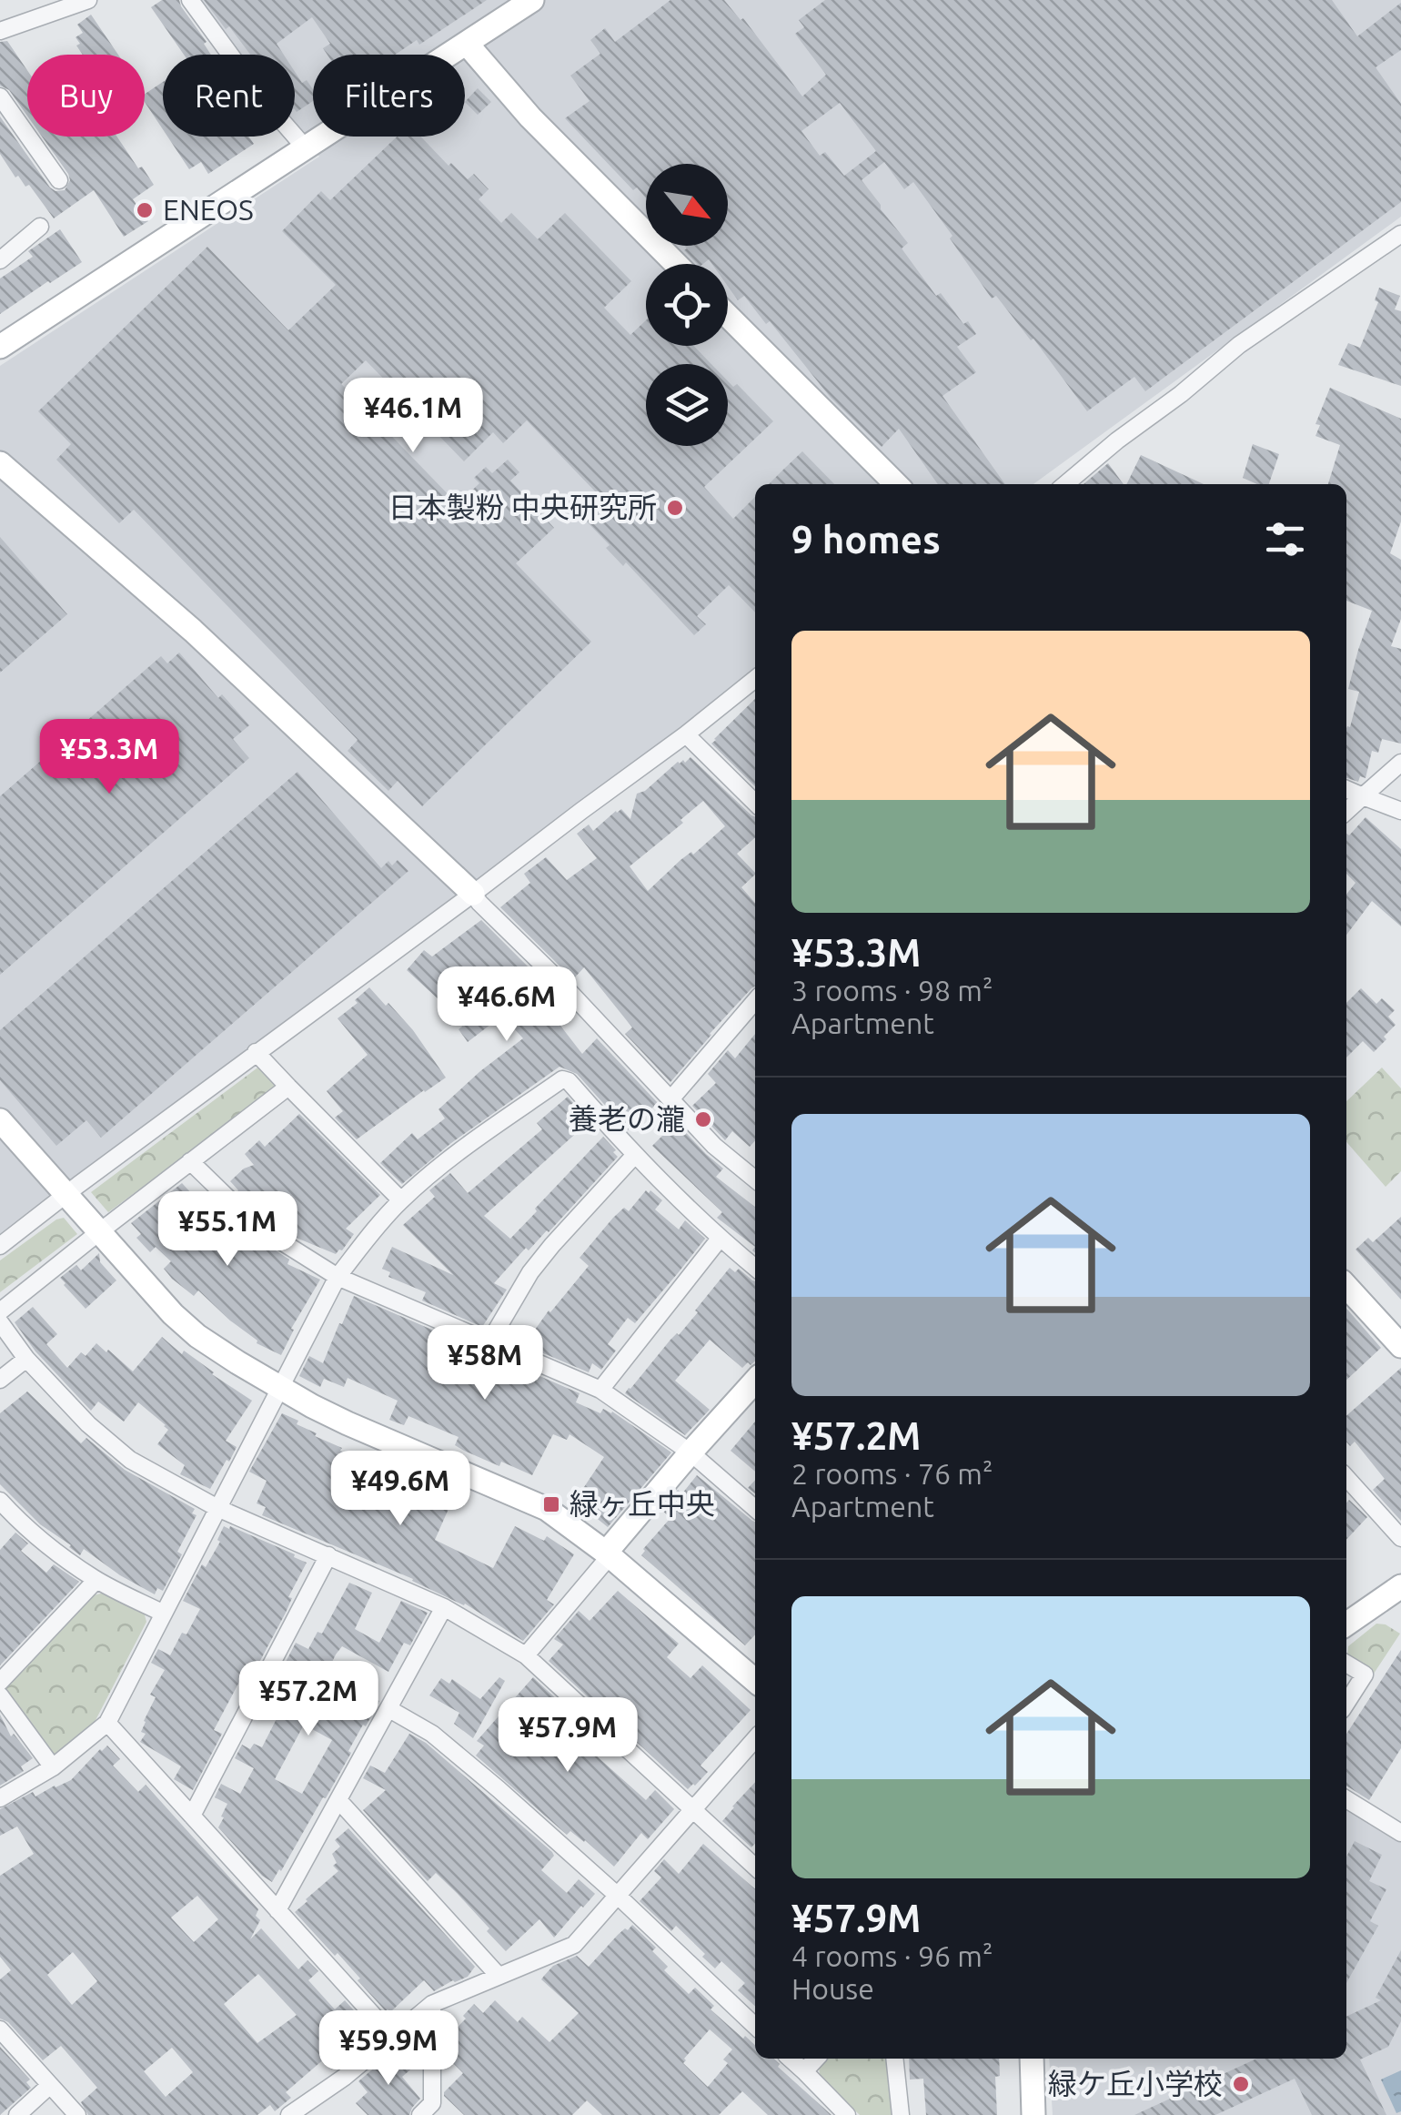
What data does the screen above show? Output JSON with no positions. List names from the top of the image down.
{
  "places": {
    "other": [
      "ENEOS",
      "日本製粉 中央研究所",
      "養老の瀧",
      "緑ケ丘小学校"
    ],
    "transit": ["緑ヶ丘中央"]
  },
  "north": "bottom right",
  "page": {
    "chip": ["Buy", "Rent", "Filters"],
    "price": [
      "¥46.1M",
      "¥53.3M",
      "¥46.6M",
      "¥55.1M",
      "¥58M",
      "¥49.6M",
      "¥57.2M",
      "¥57.9M",
      "¥59.9M"
    ],
    "heading": "9 homes",
    "list": [
      {
        "name": "¥53.3M",
        "note": "3 rooms · 98 m² · Apartment"
      },
      {
        "name": "¥57.2M",
        "note": "2 rooms · 76 m² · Apartment"
      },
      {
        "name": "¥57.9M",
        "note": "4 rooms · 96 m² · House"
      }
    ]
  }
}
